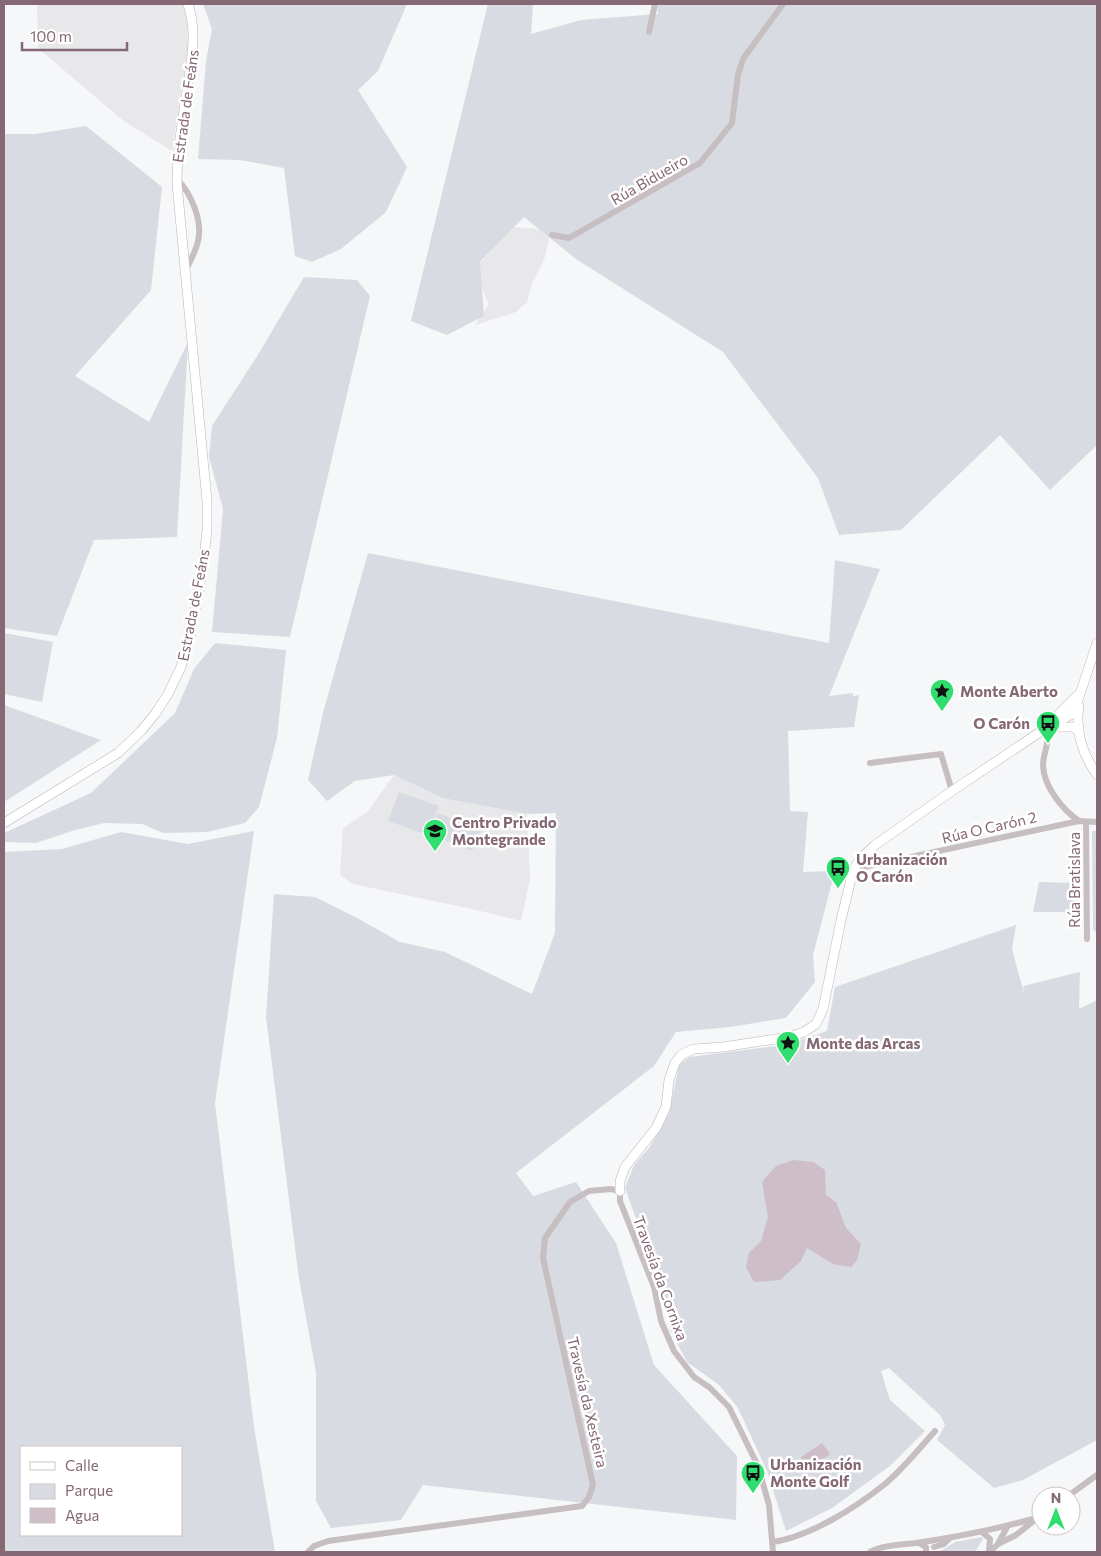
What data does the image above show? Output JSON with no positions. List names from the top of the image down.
{
  "streets": {
    "street": [
      "Estrada de Feáns",
      "Rúa Bidueiro",
      "Rúa O Carón 2",
      "Rúa Bratislava",
      "Travesía da Cornixa",
      "Travesía da Xesteira"
    ]
  },
  "crossings": [
    ["Rúa O Carón 2", "Rúa Bratislava"],
    ["Travesía da Cornixa", "Travesía da Xesteira"]
  ],
  "places": {
    "place": ["Monte Aberto", "Monte das Arcas"],
    "bus stop": ["O Carón", "Urbanización O Carón", "Urbanización Monte Golf"],
    "school or university": ["Centro Privado Montegrande"]
  },
  "legend": ["Calle", "Parque", "Agua"],
  "scale_bar": "100 m",
  "north": "top"
}
